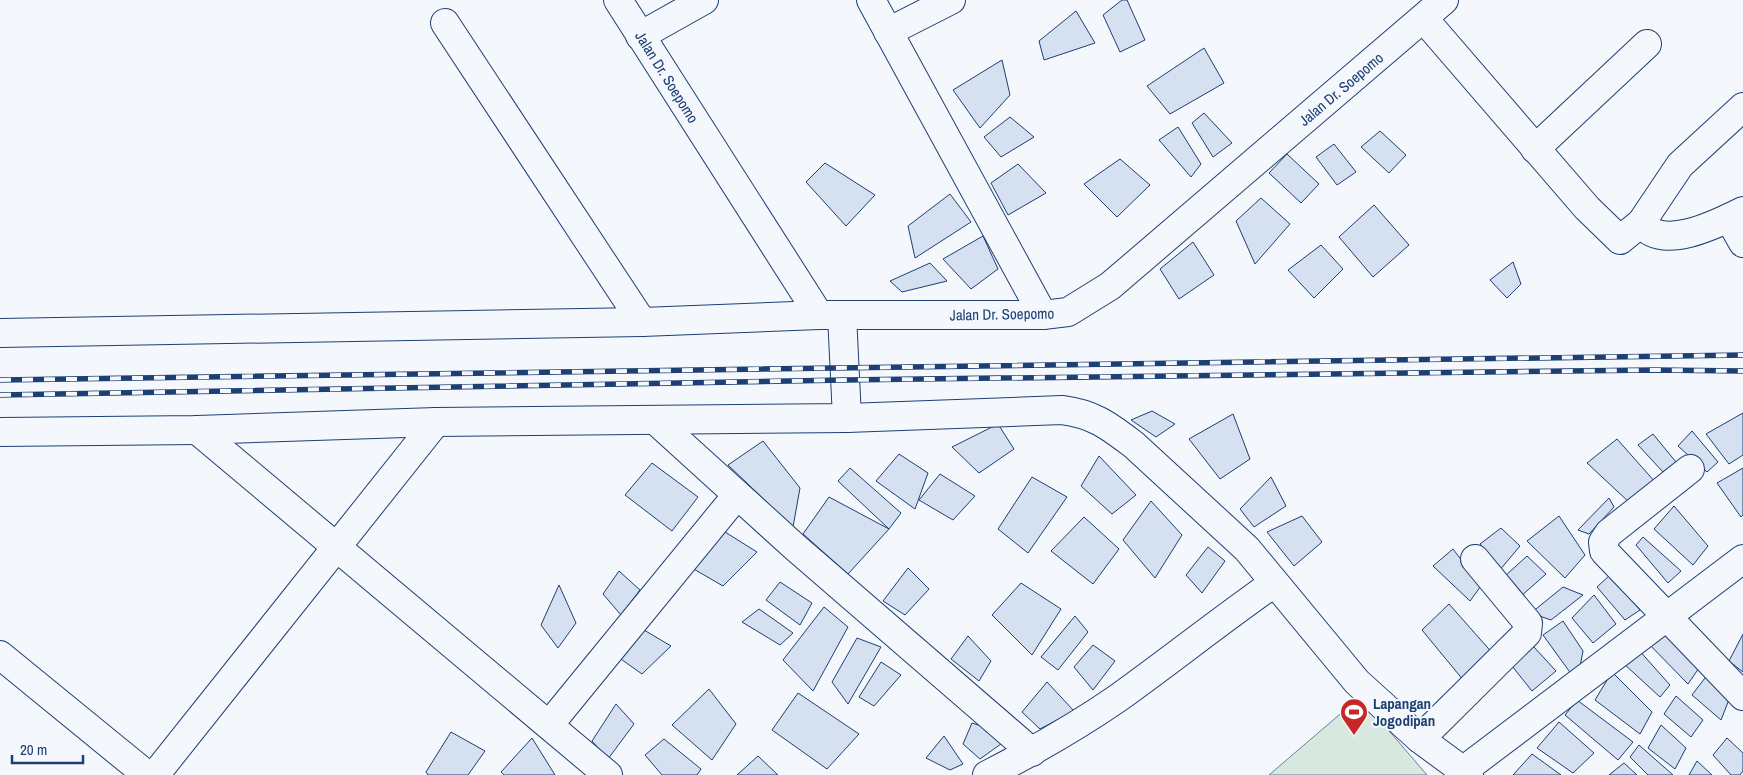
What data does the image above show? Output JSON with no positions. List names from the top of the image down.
{
  "streets": {
    "street": ["Jalan Dr. Soepomo"]
  },
  "places": {
    "sports": ["Lapangan Jogodipan"]
  },
  "scale_bar": "20 m"
}
